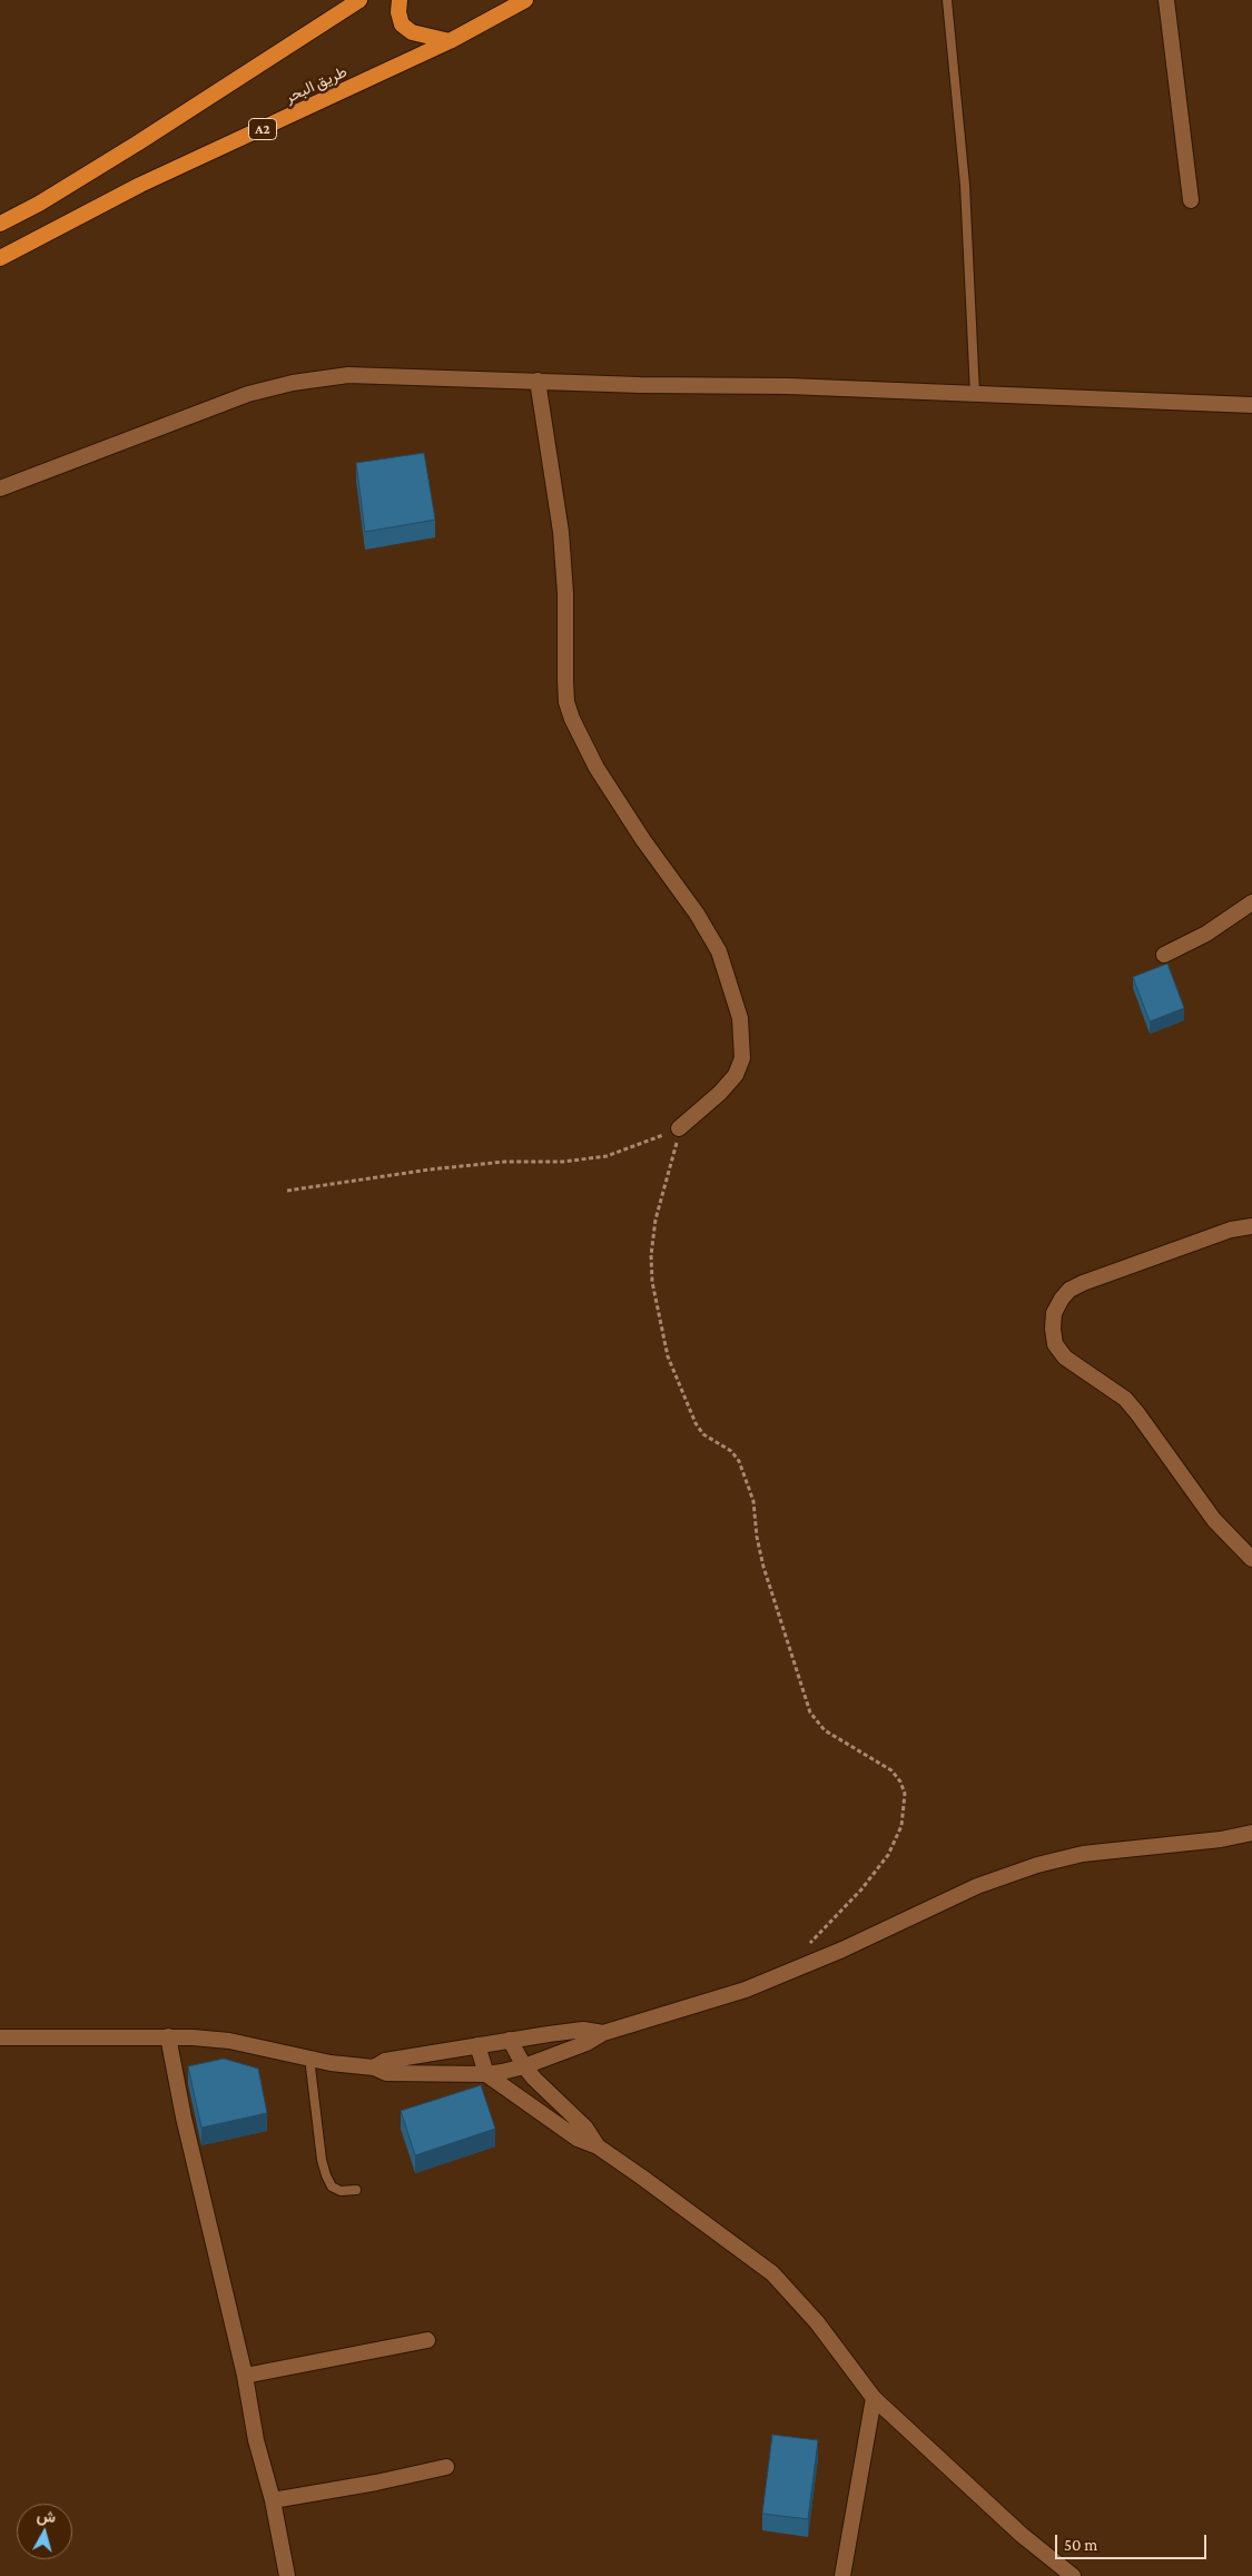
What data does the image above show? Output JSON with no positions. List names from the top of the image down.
{
  "streets": {
    "highway": ["طريق البحر", "A2"]
  },
  "scale_bar": "50 m",
  "north": "top"
}
